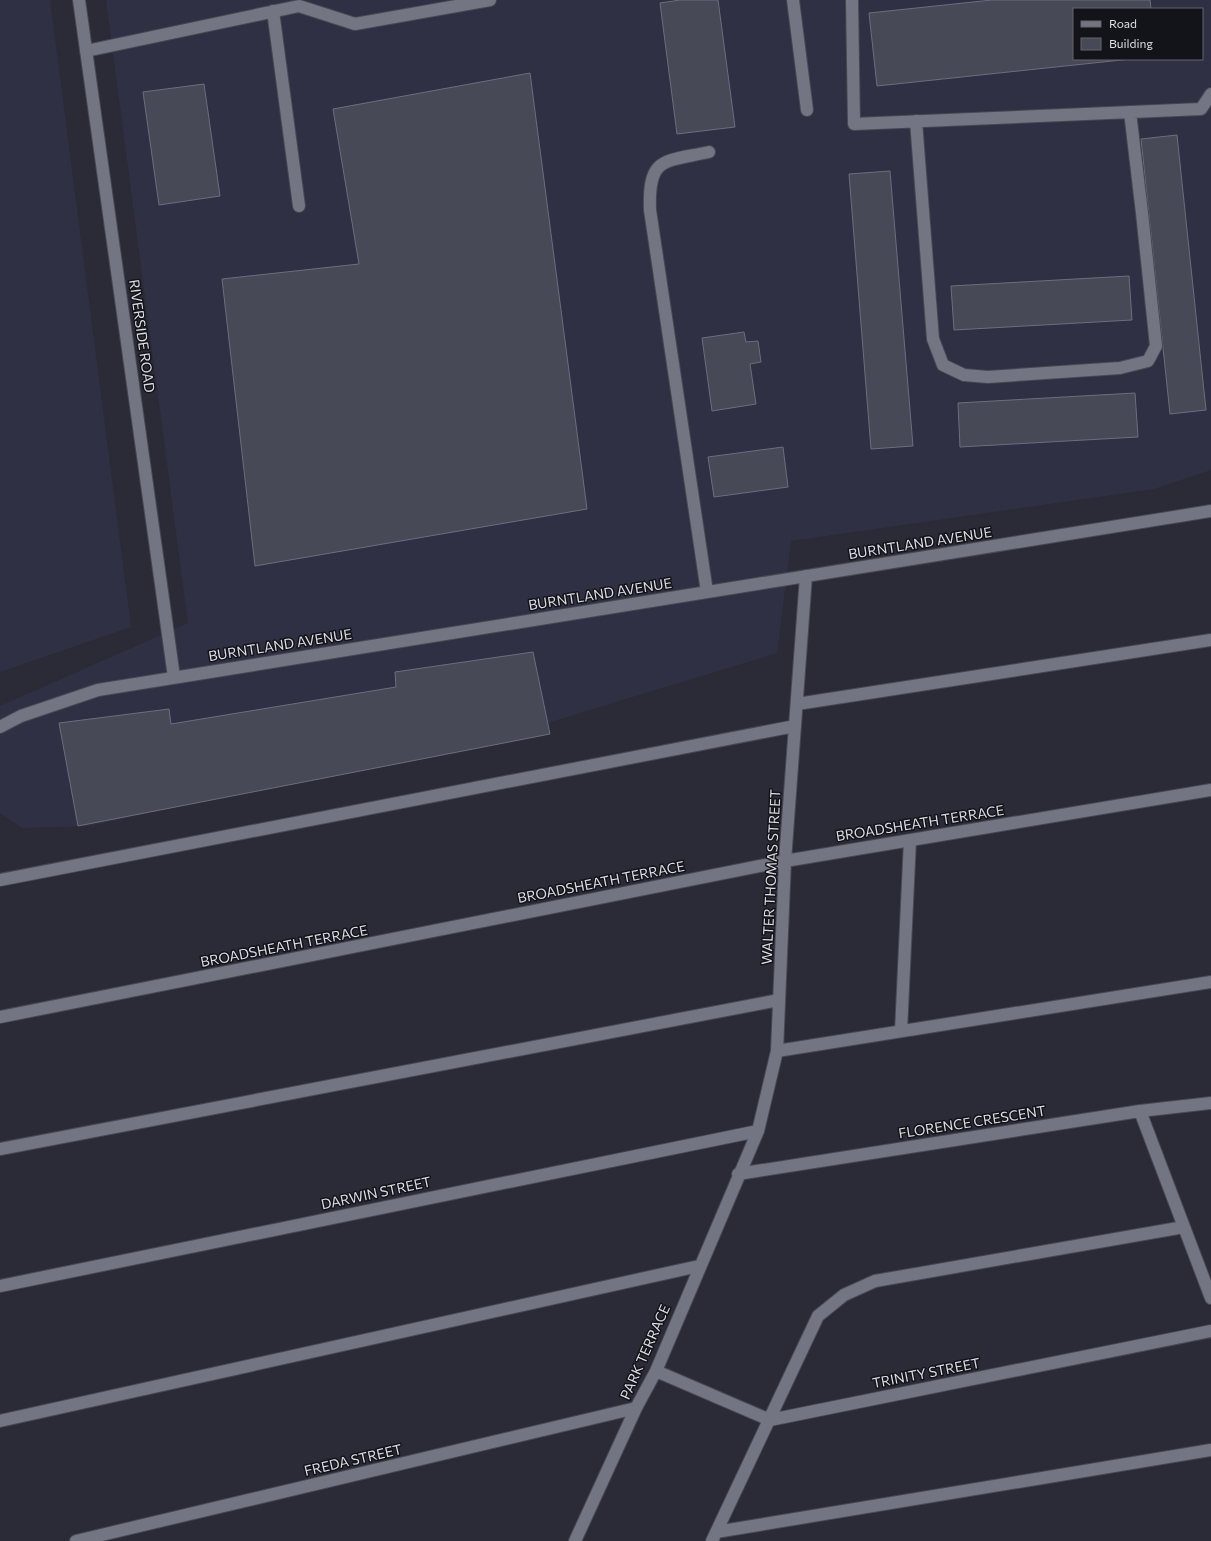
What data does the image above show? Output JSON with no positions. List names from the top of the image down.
{
  "streets": {
    "street": [
      "RIVERSIDE ROAD",
      "BURNTLAND AVENUE",
      "BROADSHEATH TERRACE",
      "WALTER THOMAS STREET",
      "FLORENCE CRESCENT",
      "DARWIN STREET",
      "PARK TERRACE",
      "TRINITY STREET",
      "FREDA STREET"
    ]
  },
  "crossings": [
    ["RIVERSIDE ROAD", "BURNTLAND AVENUE"],
    ["BURNTLAND AVENUE", "WALTER THOMAS STREET"],
    ["BROADSHEATH TERRACE", "WALTER THOMAS STREET"],
    ["WALTER THOMAS STREET", "FLORENCE CRESCENT"],
    ["WALTER THOMAS STREET", "DARWIN STREET"],
    ["WALTER THOMAS STREET", "PARK TERRACE"],
    ["FLORENCE CRESCENT", "PARK TERRACE"],
    ["PARK TERRACE", "FREDA STREET"]
  ],
  "legend": ["Road", "Building"]
}
